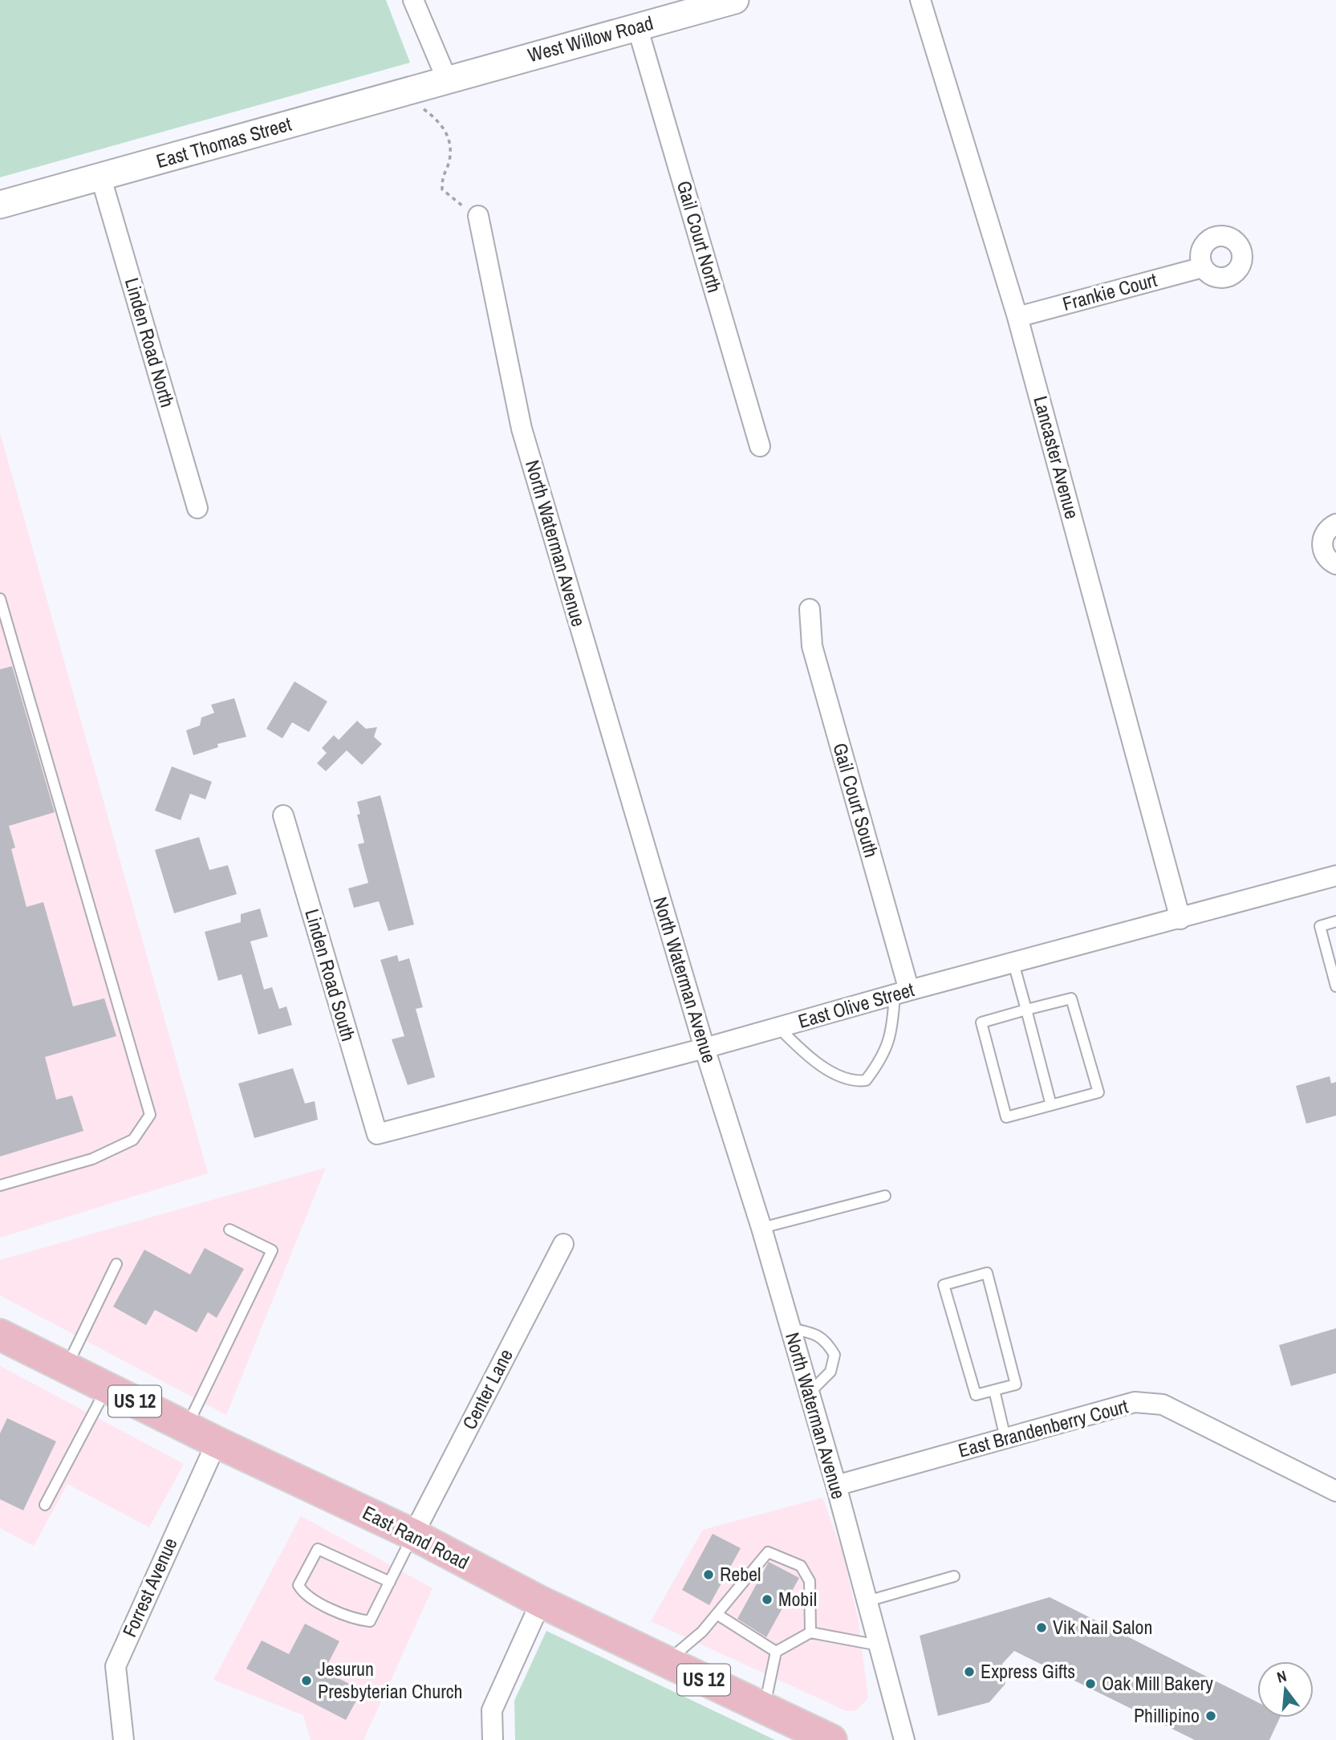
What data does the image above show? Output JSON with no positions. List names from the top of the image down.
{
  "streets": {
    "main road": ["US 12", "East Rand Road"],
    "street": [
      "West Willow Road",
      "East Thomas Street",
      "Gail Court North",
      "Frankie Court",
      "Linden Road North",
      "Lancaster Avenue",
      "North Waterman Avenue",
      "Gail Court South",
      "Linden Road South",
      "East Olive Street",
      "Center Lane",
      "East Brandenberry Court",
      "Forrest Avenue"
    ]
  },
  "crossings": [
    ["West Willow Road", "East Thomas Street"],
    ["West Willow Road", "Gail Court North"],
    ["East Thomas Street", "Linden Road North"],
    ["Frankie Court", "Lancaster Avenue"],
    ["Lancaster Avenue", "East Olive Street"],
    ["North Waterman Avenue", "East Olive Street"],
    ["North Waterman Avenue", "East Brandenberry Court"],
    ["Gail Court South", "East Olive Street"],
    ["Linden Road South", "East Olive Street"],
    ["Center Lane", "East Rand Road"],
    ["East Rand Road", "Forrest Avenue"]
  ],
  "places": [
    "Rebel",
    "Mobil",
    "Vik Nail Salon",
    "Express Gifts",
    "Jesurun Presbyterian Church",
    "Oak Mill Bakery",
    "Phillipino"
  ],
  "north": "top"
}
